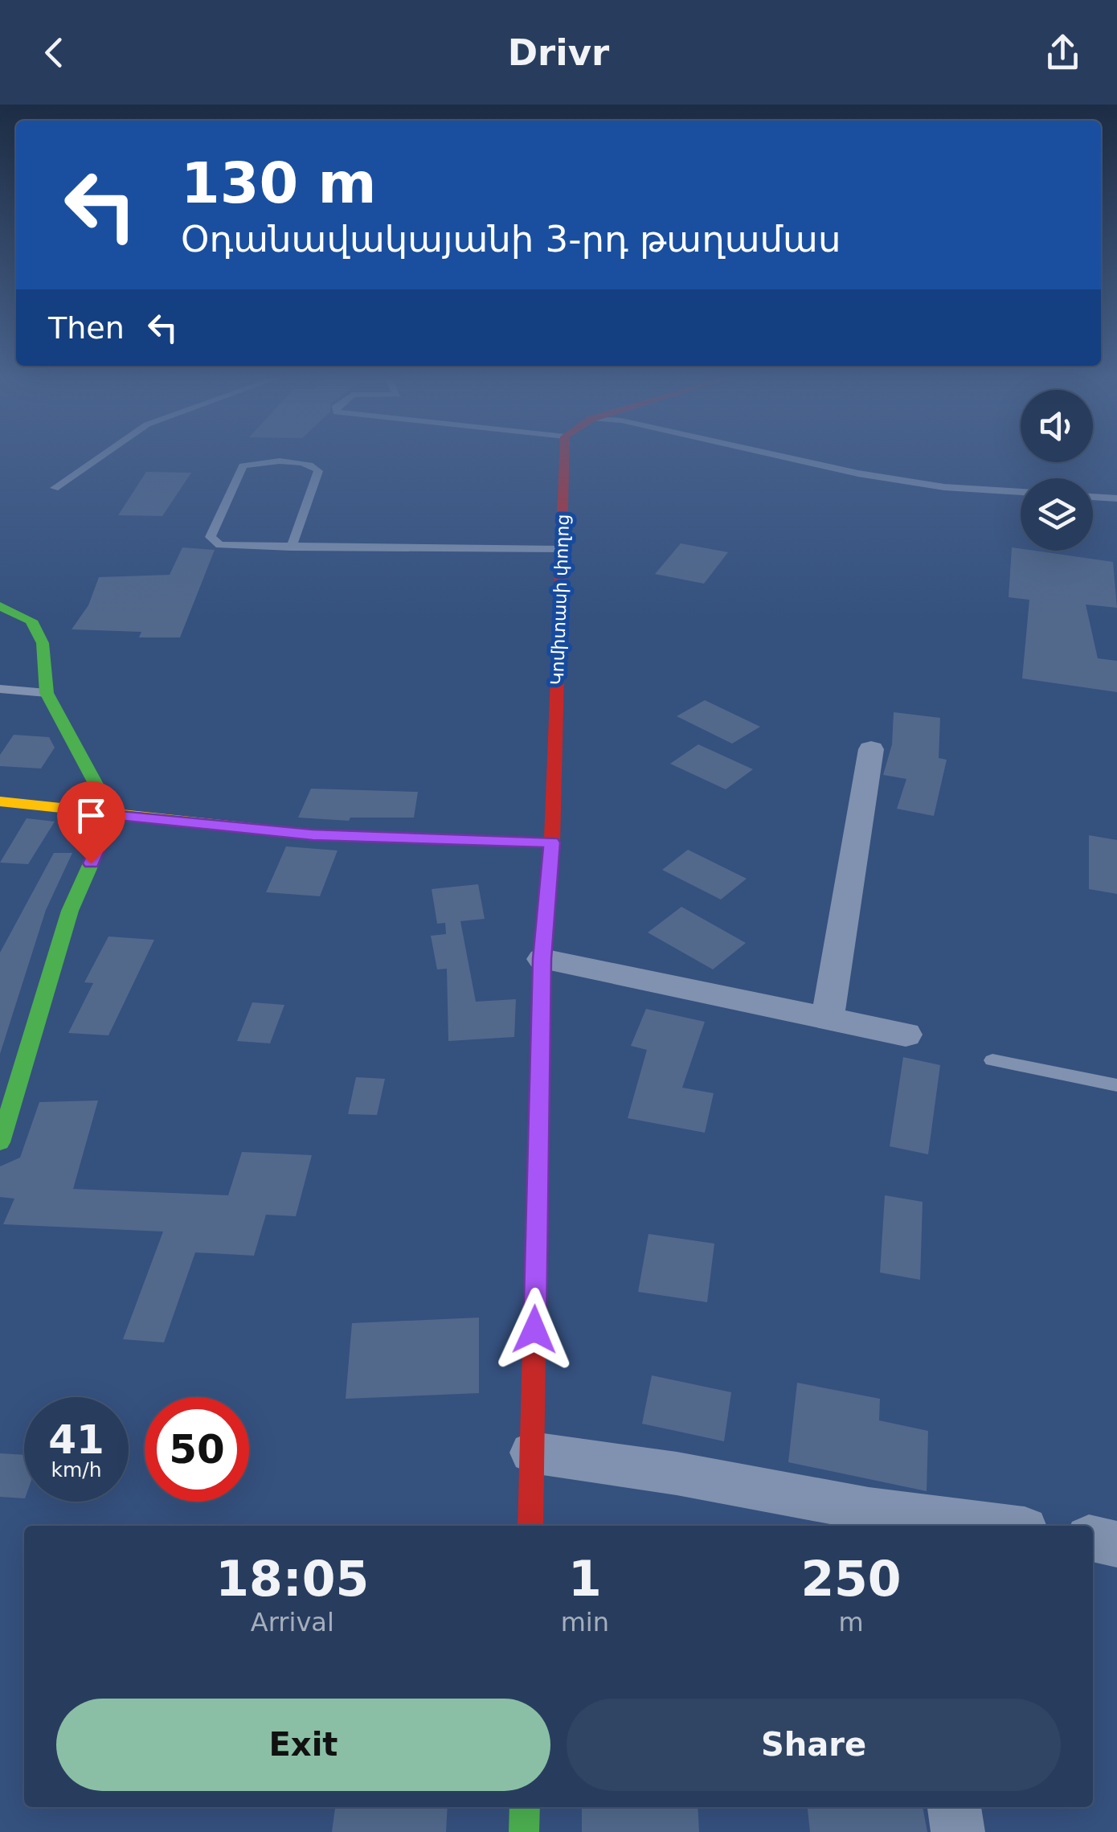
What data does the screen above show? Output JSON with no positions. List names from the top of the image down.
{
  "streets": {
    "main road": ["Կոմիտասի փողոց"]
  },
  "page": {
    "header": "Drivr",
    "turn": ["130 m", "Օդանավակայանի 3-րդ թաղամաս"],
    "then": "Then",
    "speed": "41 km/h",
    "limit": "50",
    "eta": [
      "18:05",
      "Arrival",
      "1",
      "min",
      "250",
      "m"
    ],
    "buttons": ["Exit", "Share"]
  }
}
